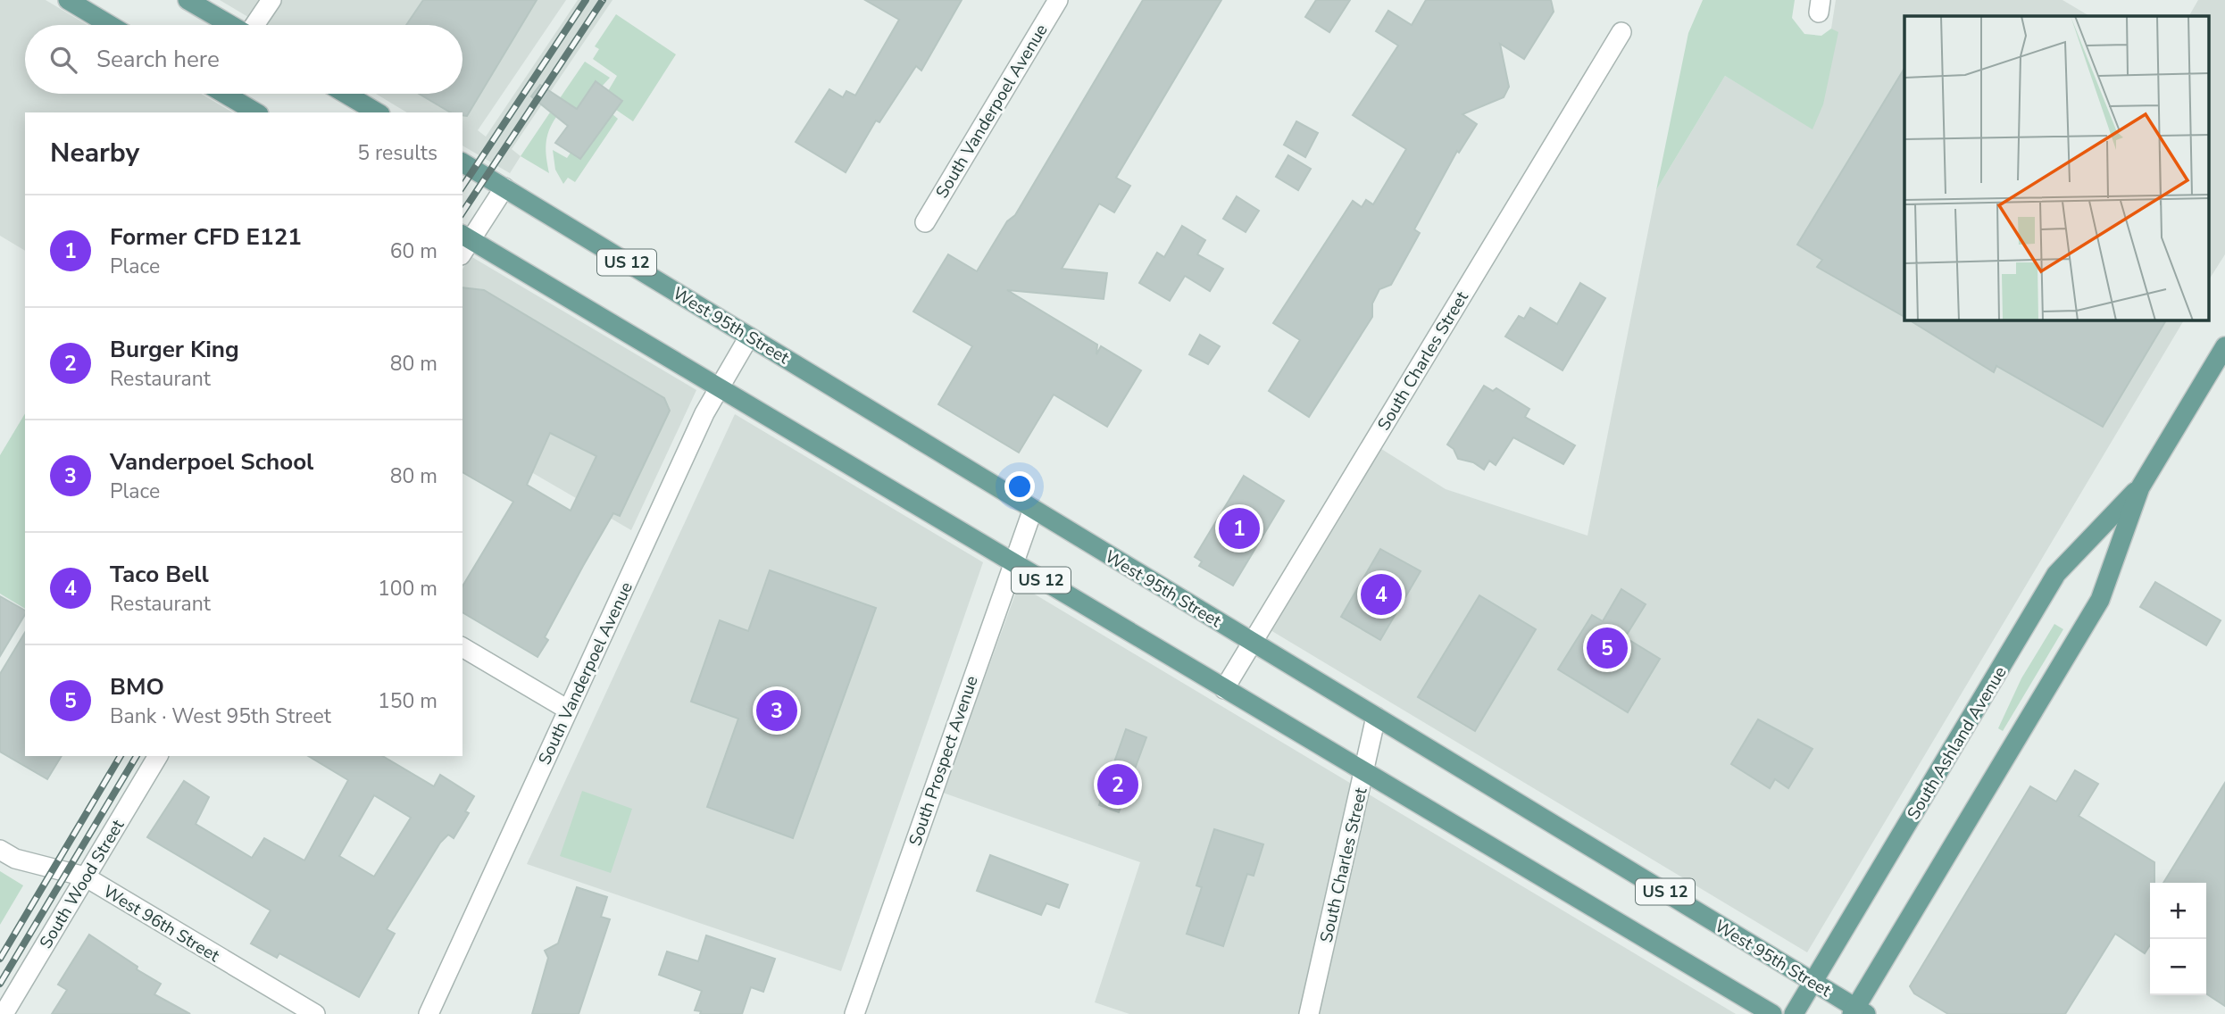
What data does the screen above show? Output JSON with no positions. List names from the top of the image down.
{
  "streets": {
    "main road": ["US 12", "West 95th Street", "South Ashland Avenue"],
    "street": [
      "South Vanderpoel Avenue",
      "South Charles Street",
      "South Prospect Avenue",
      "South Wood Street",
      "West 96th Street"
    ]
  },
  "crossings": [
    ["South Vanderpoel Avenue", "US 12"],
    ["South Vanderpoel Avenue", "West 95th Street"],
    ["US 12", "South Charles Street"],
    ["US 12", "South Prospect Avenue"],
    ["West 95th Street", "South Charles Street"],
    ["West 95th Street", "South Ashland Avenue"],
    ["West 95th Street", "South Prospect Avenue"],
    ["South Wood Street", "West 96th Street"]
  ],
  "page": {
    "search": "Search here",
    "heading": ["Nearby", "5 results"],
    "list": [
      {
        "mark": "1",
        "name": "Former CFD E121",
        "note": "Place",
        "value": "60 m"
      },
      {
        "mark": "2",
        "name": "Burger King",
        "note": "Restaurant",
        "value": "80 m"
      },
      {
        "mark": "3",
        "name": "Vanderpoel School",
        "note": "Place",
        "value": "80 m"
      },
      {
        "mark": "4",
        "name": "Taco Bell",
        "note": "Restaurant",
        "value": "100 m"
      },
      {
        "mark": "5",
        "name": "BMO",
        "note": "Bank · West 95th Street",
        "value": "150 m"
      }
    ],
    "pins": [
      "1",
      "4",
      "5",
      "3",
      "2"
    ],
    "map_buttons": ["+", "−"]
  }
}
